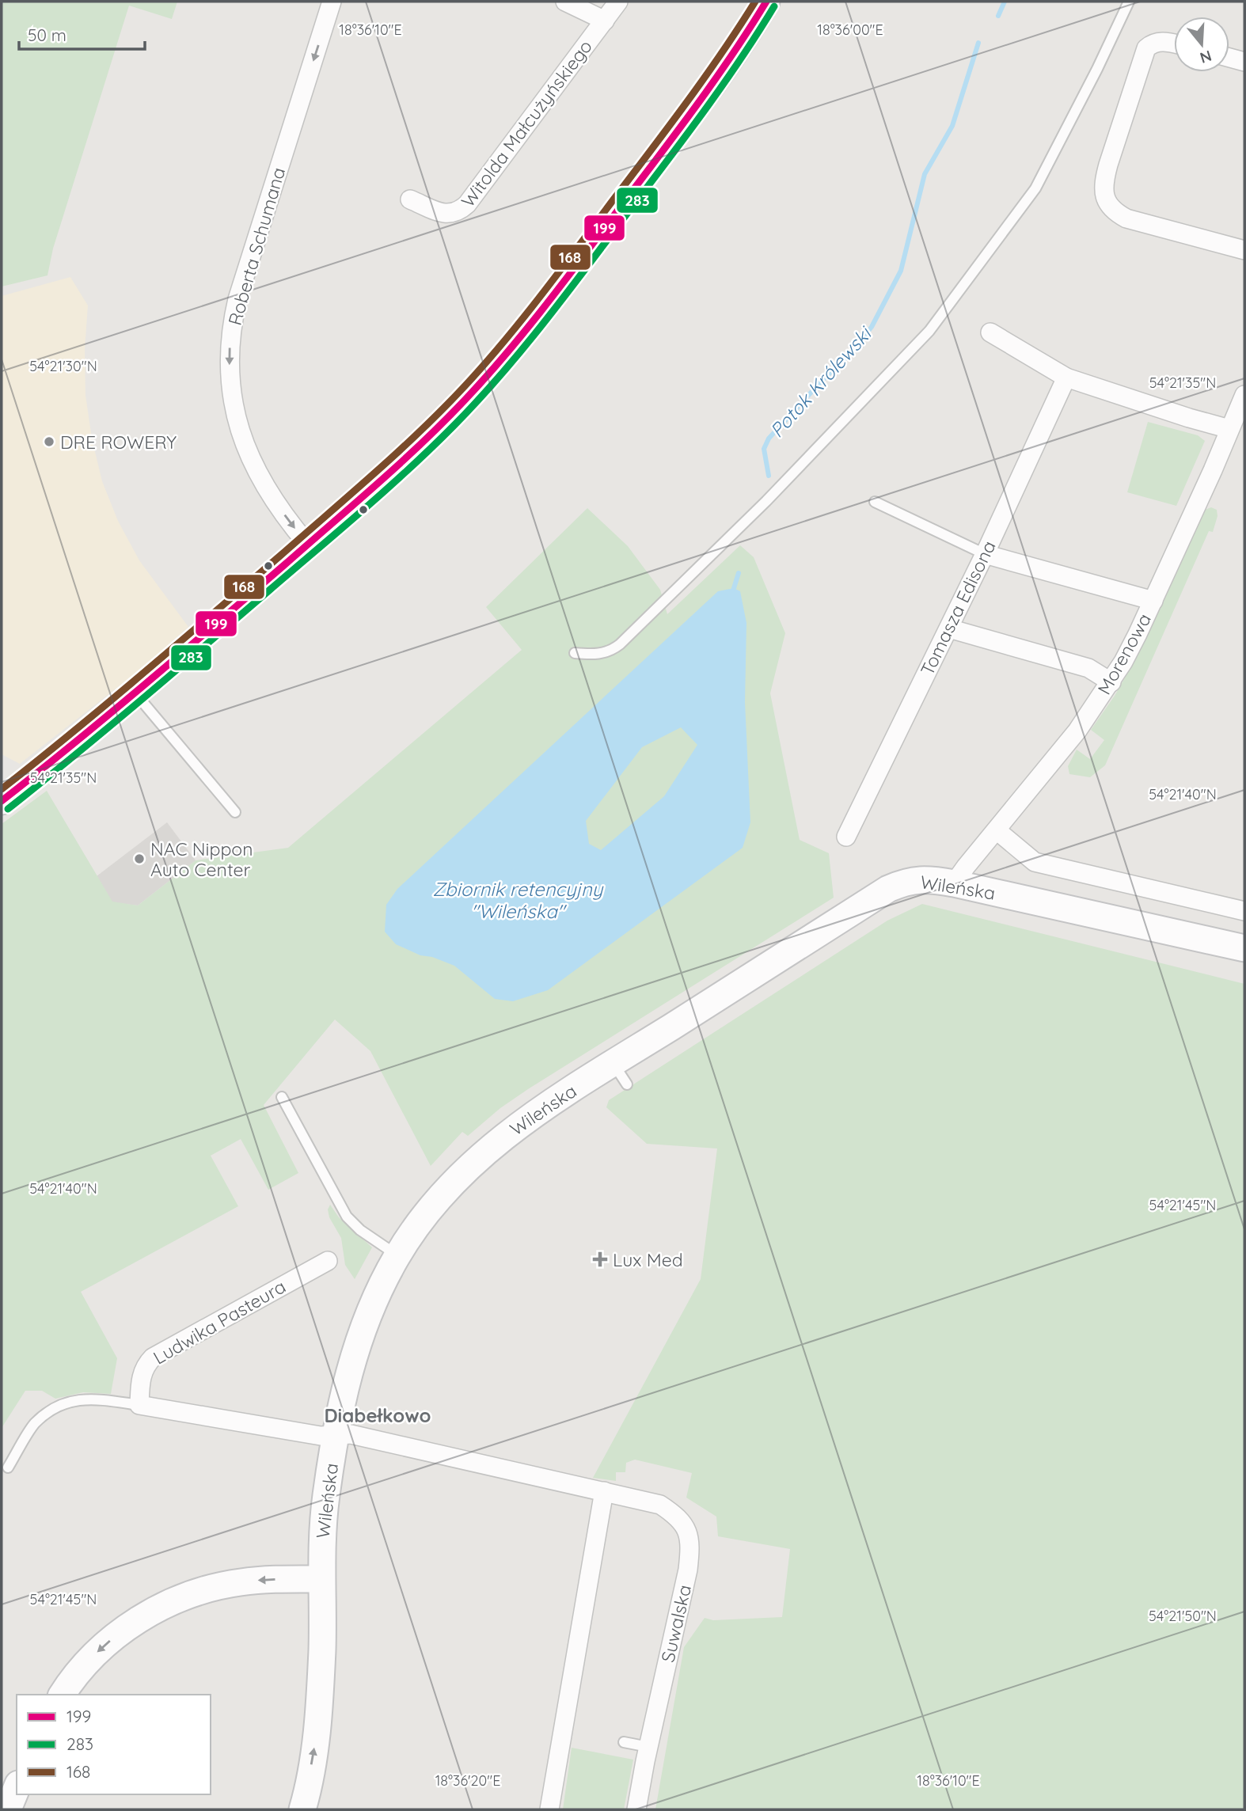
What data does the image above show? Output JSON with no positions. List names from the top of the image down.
{
  "streets": {
    "street": [
      "Witolda Małcużyńskiego",
      "Roberta Schumana",
      "Tomasza Edisona",
      "Morenowa",
      "Wileńska",
      "Ludwika Pasteura",
      "Suwalska"
    ]
  },
  "crossings": [
    ["Morenowa", "Wileńska"],
    ["Wileńska", "Suwalska"]
  ],
  "one_way": ["Roberta Schumana"],
  "districts": ["Diabełkowo"],
  "water": ["Potok Królewski", "Zbiornik retencyjny \"Wileńska\""],
  "places": {
    "other": ["DRE ROWERY", "NAC Nippon Auto Center"],
    "health": ["Lux Med"]
  },
  "lines": ["transit line 199", "transit line 168", "transit line 283"],
  "legend": ["199", "283", "168"],
  "scale_bar": "50 m",
  "north": "bottom",
  "coordinates": [
    "18°36'10\"E",
    "18°36'00\"E",
    "54°21'30\"N",
    "54°21'35\"N",
    "54°21'40\"N",
    "54°21'45\"N",
    "54°21'50\"N",
    "18°36'20\"E"
  ]
}
